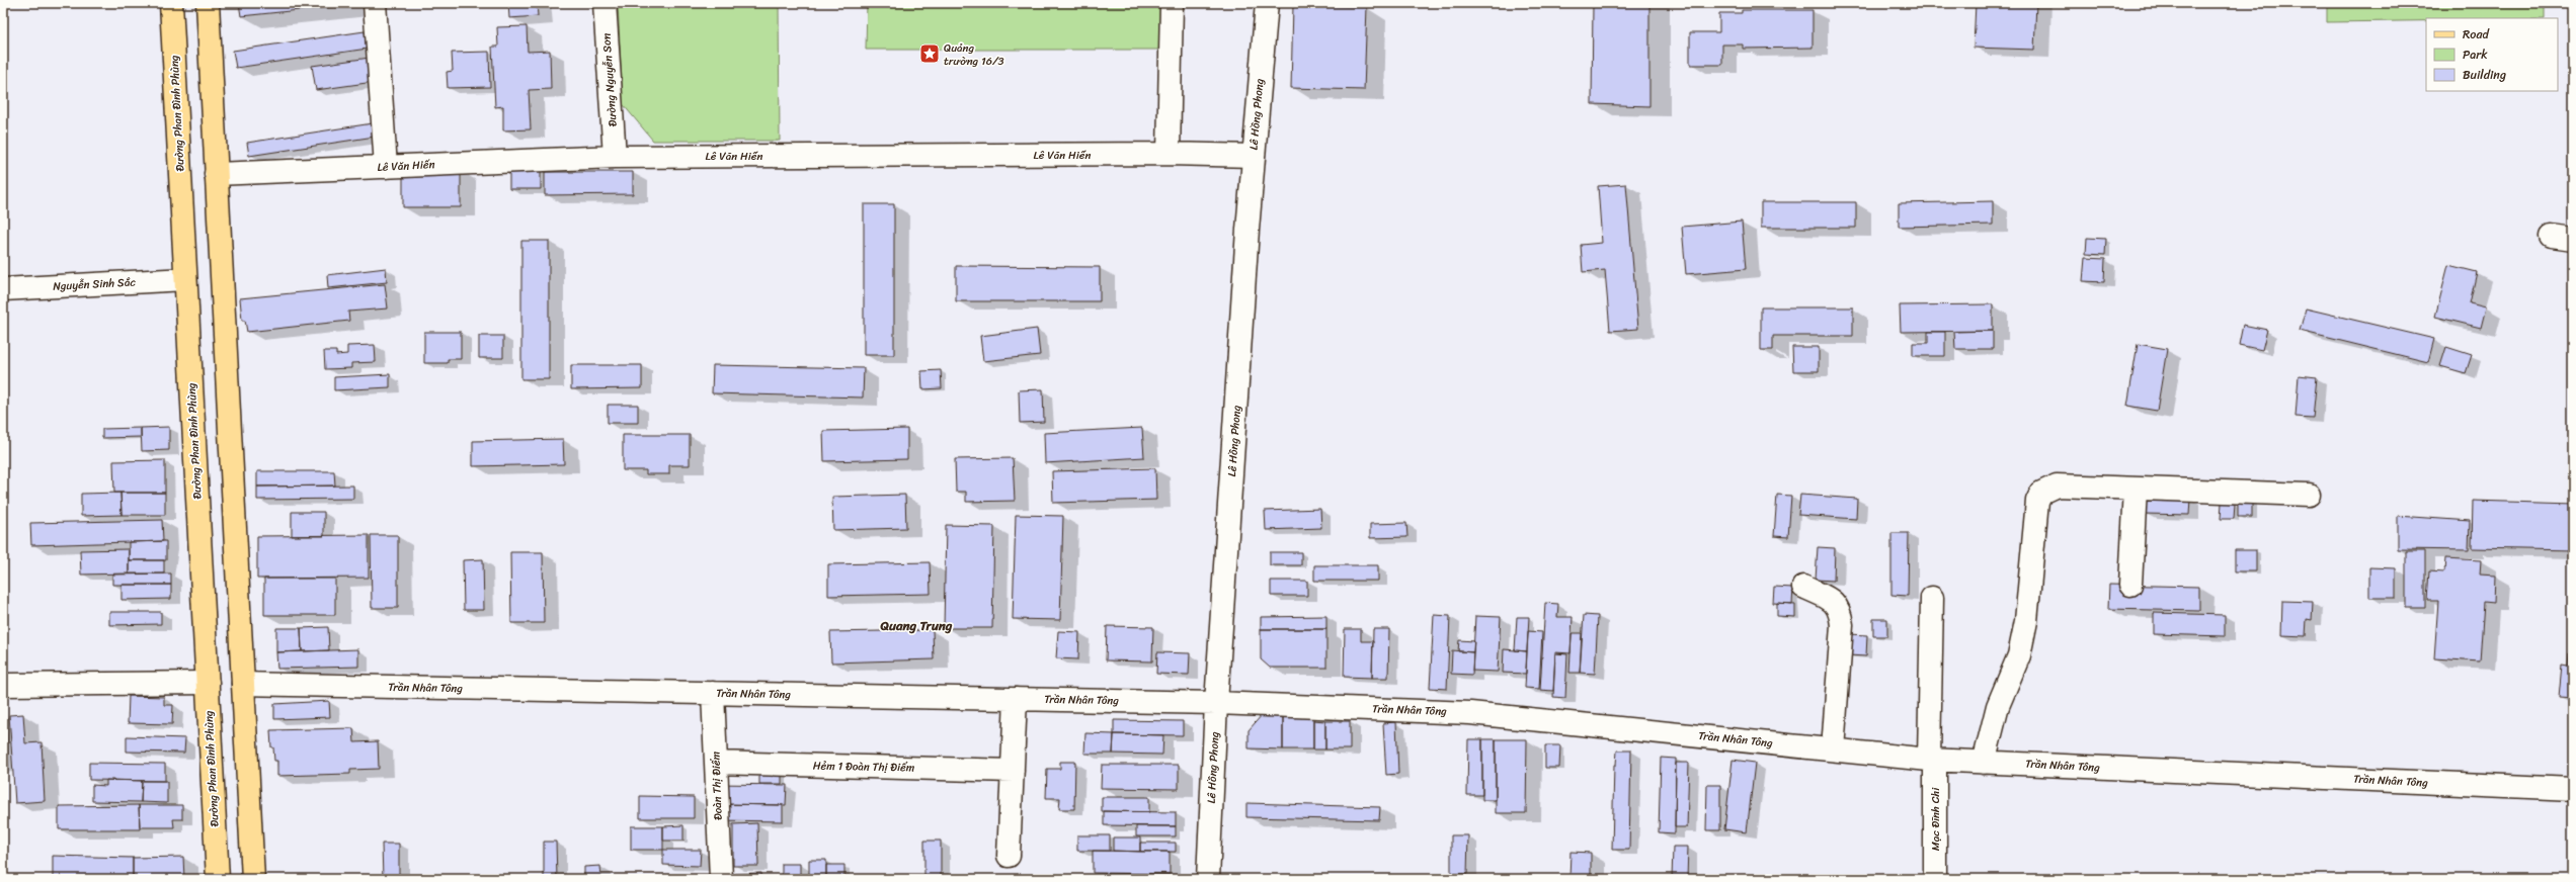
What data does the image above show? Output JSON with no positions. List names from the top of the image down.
{
  "streets": {
    "main road": ["Đường Phan Đình Phùng"],
    "street": [
      "Đường Nguyễn Sơn",
      "Lê Hồng Phong",
      "Lê Văn Hiến",
      "Nguyễn Sinh Sắc",
      "Trần Nhân Tông",
      "Hẻm 1 Đoàn Thị Điểm",
      "Đoàn Thị Điểm",
      "Mạc Đĩnh Chi"
    ]
  },
  "crossings": [
    ["Đường Nguyễn Sơn", "Lê Văn Hiến"],
    ["Đường Phan Đình Phùng", "Nguyễn Sinh Sắc"],
    ["Lê Hồng Phong", "Lê Văn Hiến"],
    ["Lê Hồng Phong", "Trần Nhân Tông"],
    ["Trần Nhân Tông", "Đoàn Thị Điểm"],
    ["Trần Nhân Tông", "Mạc Đĩnh Chi"],
    ["Hẻm 1 Đoàn Thị Điểm", "Đoàn Thị Điểm"]
  ],
  "districts": ["Quang Trung"],
  "places": {
    "place": ["Quảng trường 16/3"]
  },
  "legend": ["Road", "Park", "Building"]
}
